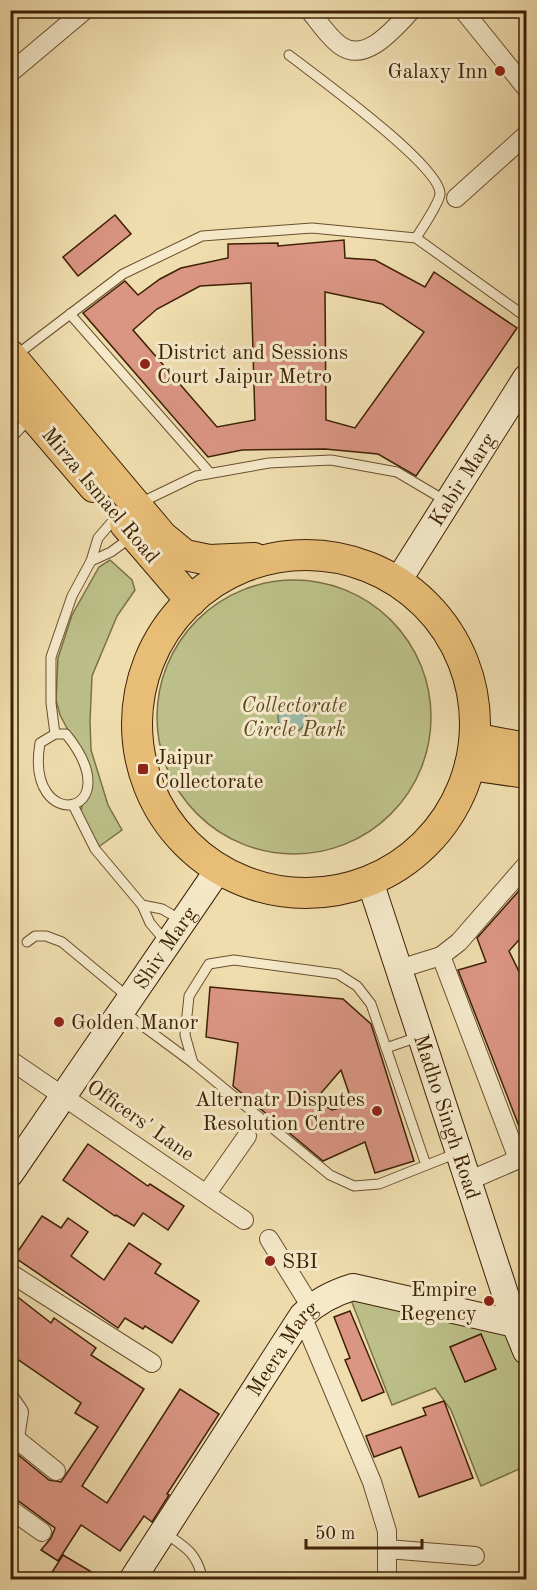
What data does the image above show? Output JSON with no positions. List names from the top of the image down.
{
  "streets": {
    "main road": ["Mirza Ismael Road"],
    "street": [
      "Kabir Marg",
      "Shiv Marg",
      "Madho Singh Road",
      "Officers' Lane",
      "Meera Marg"
    ]
  },
  "crossings": [
    ["Shiv Marg", "Officers' Lane"],
    ["Madho Singh Road", "Meera Marg"]
  ],
  "parks": ["Collectorate Circle Park"],
  "places": {
    "other": [
      "Galaxy Inn",
      "District and Sessions Court Jaipur Metro",
      "Golden Manor",
      "Alternatr Disputes Resolution Centre",
      "SBI",
      "Empire Regency"
    ],
    "transit": ["Jaipur Collectorate"]
  },
  "scale_bar": "50 m"
}
